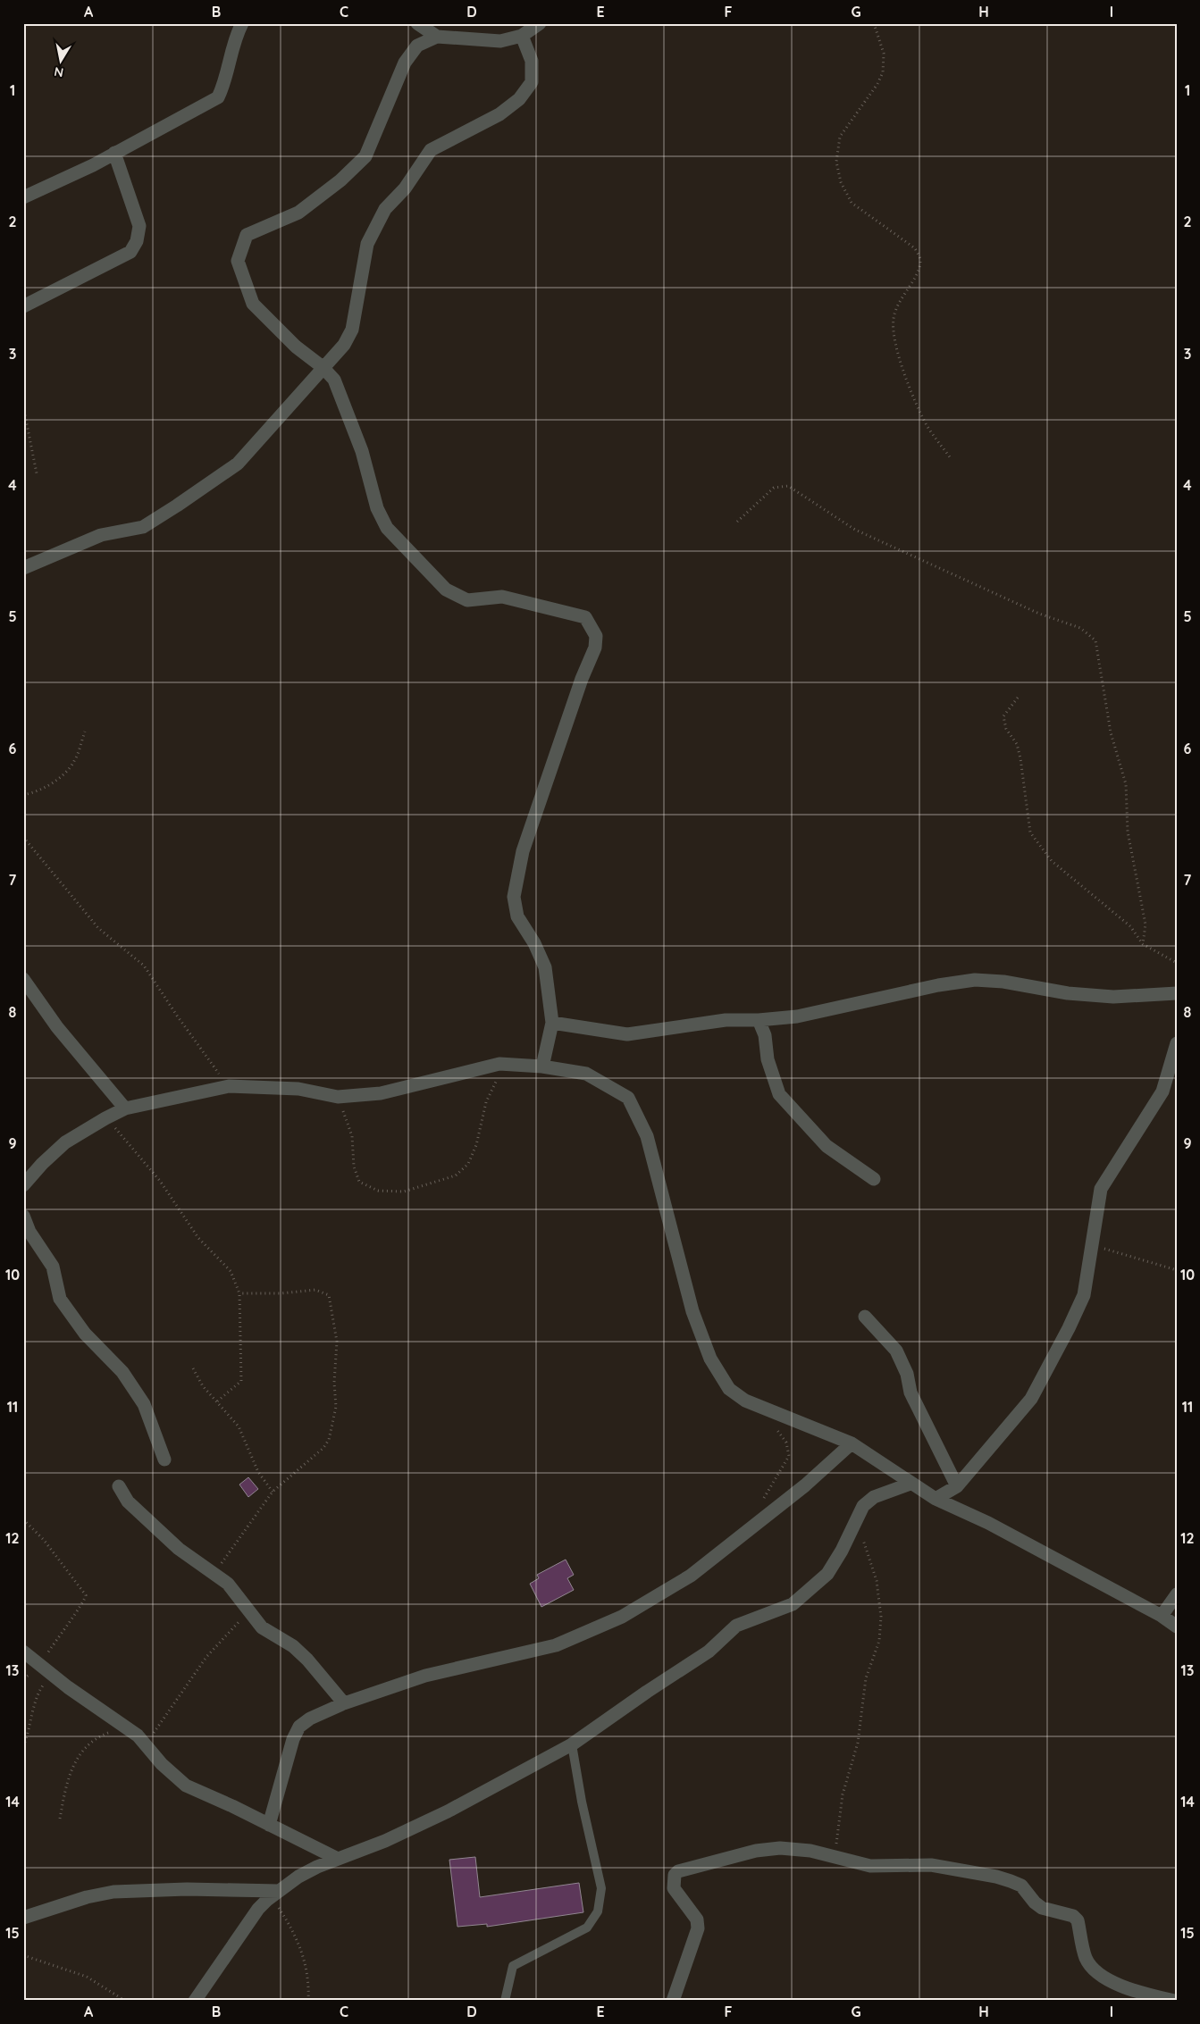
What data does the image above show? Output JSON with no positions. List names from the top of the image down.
{
  "north": "bottom",
  "grid": {
    "columns": [
      "A",
      "B",
      "C",
      "D",
      "E",
      "F",
      "G",
      "H",
      "I"
    ],
    "rows": [
      "1",
      "2",
      "3",
      "4",
      "5",
      "6",
      "7",
      "8",
      "9",
      "10",
      "11",
      "12",
      "13",
      "14",
      "15"
    ]
  }
}
